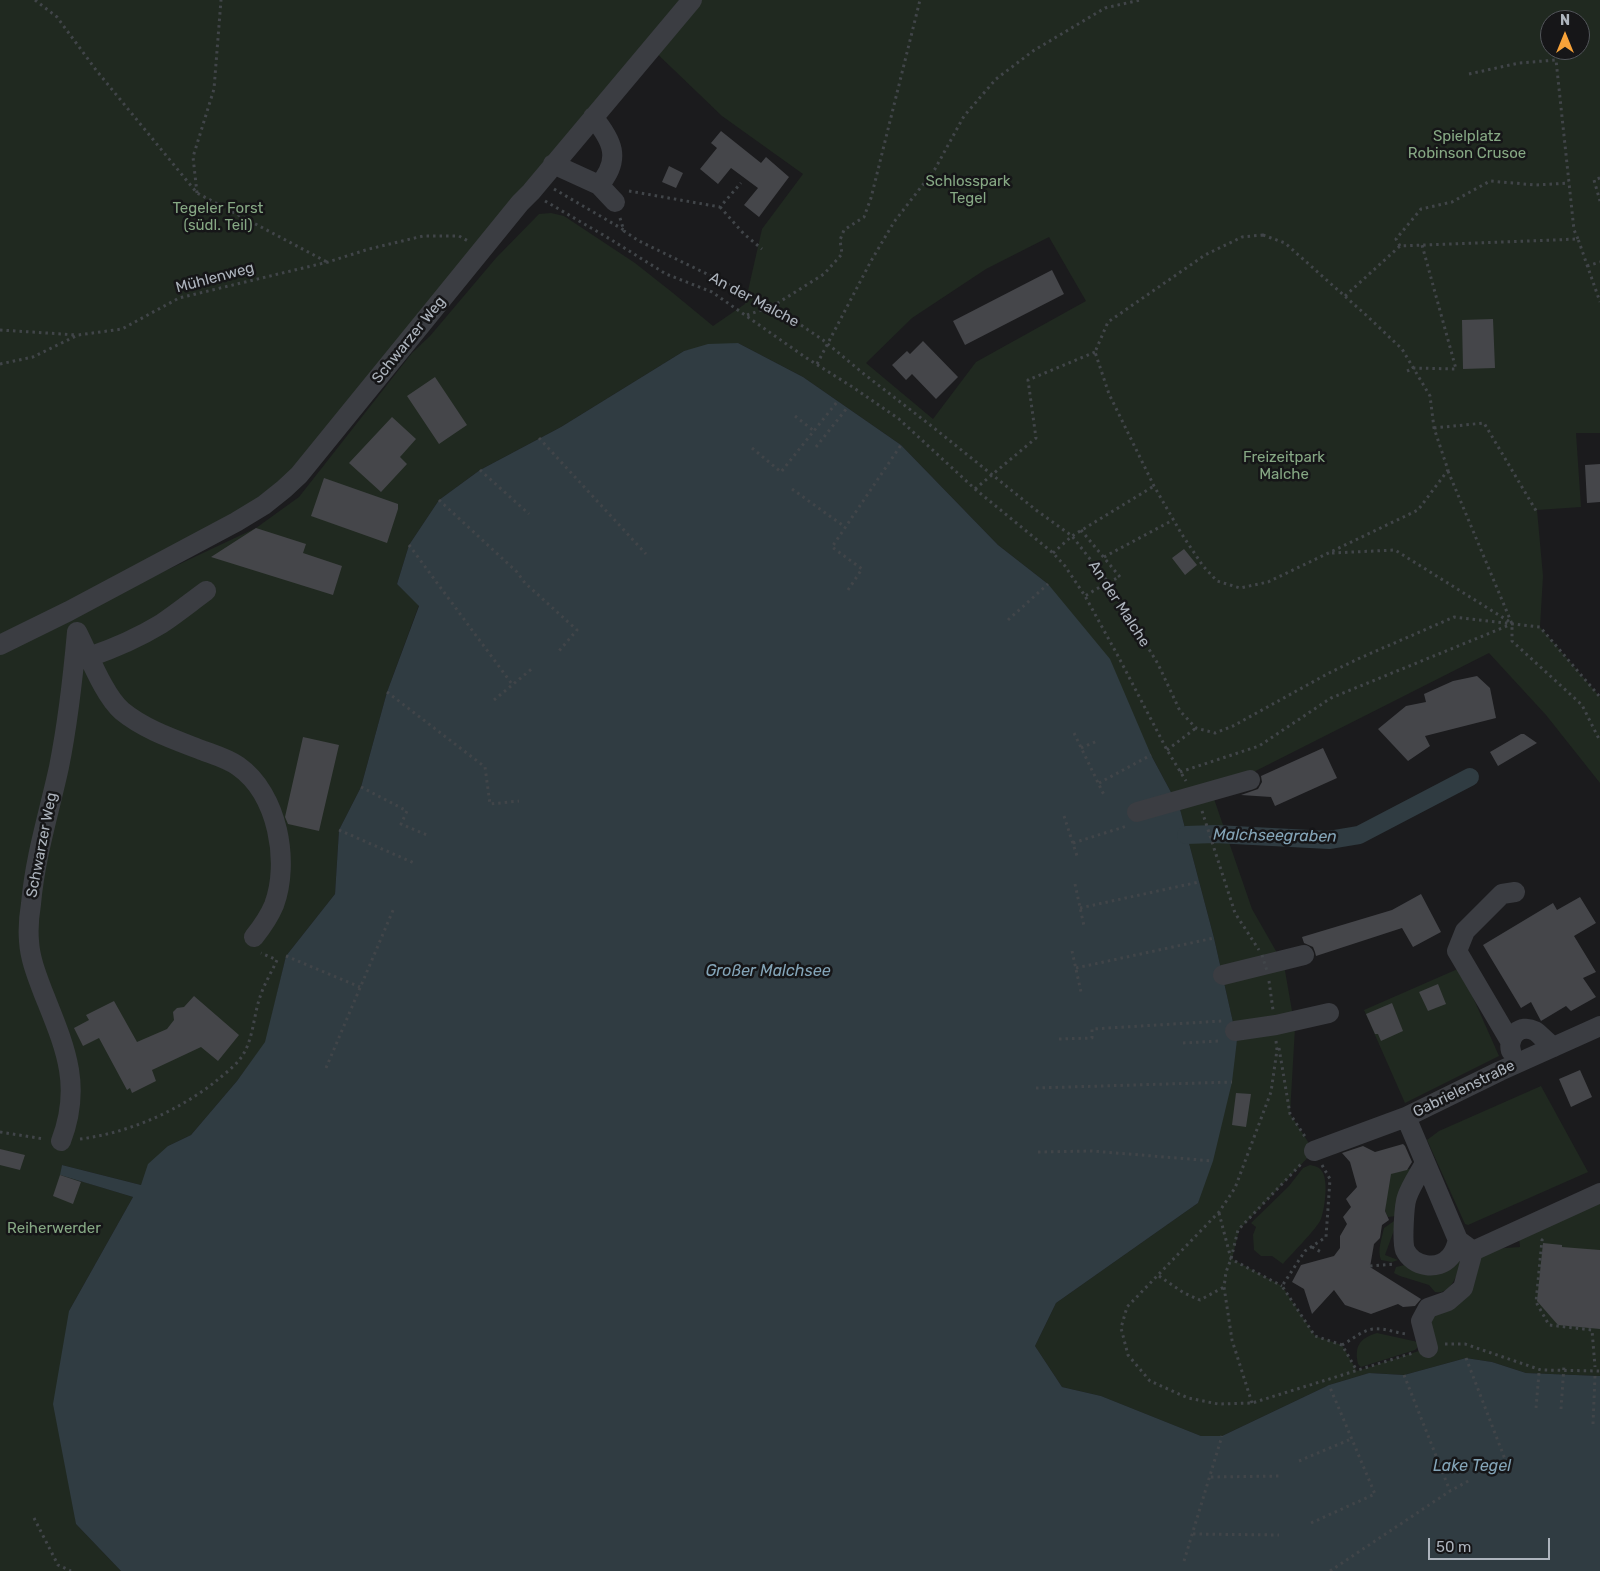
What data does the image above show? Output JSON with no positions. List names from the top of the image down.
{
  "streets": {
    "street": ["Schwarzer Weg", "Gabrielenstraße"],
    "path": ["Mühlenweg", "An der Malche"]
  },
  "crossings": [
    ["An der Malche", "Schwarzer Weg"]
  ],
  "water": ["Malchseegraben", "Großer Malchsee", "Lake Tegel"],
  "parks": [
    "Spielplatz Robinson Crusoe",
    "Schlosspark Tegel",
    "Tegeler Forst (südl. Teil)",
    "Freizeitpark Malche",
    "Reiherwerder"
  ],
  "scale_bar": "50 m",
  "north": "top"
}
